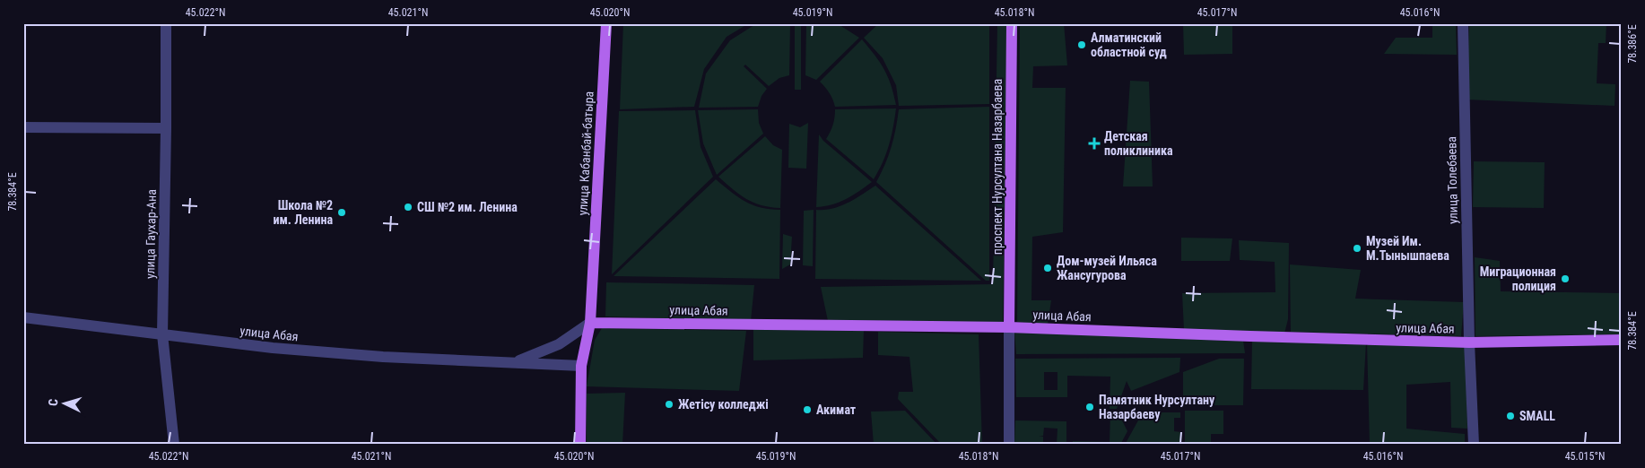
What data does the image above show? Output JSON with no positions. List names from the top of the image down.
{
  "streets": {
    "main road": ["улица Кабанбай-батыра", "проспект Нурсултана Назарбаева", "улица Абая"],
    "street": ["улица Толебаева", "улица Гаухар-Ана"]
  },
  "crossings": [
    ["улица Кабанбай-батыра", "улица Абая"],
    ["проспект Нурсултана Назарбаева", "улица Абая"],
    ["улица Толебаева", "улица Абая"],
    ["улица Гаухар-Ана", "улица Абая"]
  ],
  "places": {
    "other": [
      "Алматинский областной суд",
      "СШ №2 им. Ленина",
      "Школа №2 им. Ленина",
      "Музей Им. М.Тынышпаева",
      "Дом-музей Ильяса Жансугурова",
      "Миграционная полиция",
      "Жетісу колледжі",
      "Памятник Нурсултану Назарбаеву",
      "Акимат",
      "SMALL"
    ],
    "health": ["Детская поликлиника"]
  },
  "north": "left",
  "coordinates": [
    "45.022°N",
    "45.021°N",
    "45.020°N",
    "45.019°N",
    "45.018°N",
    "45.017°N",
    "45.016°N",
    "78.386°E",
    "78.384°E",
    "45.015°N"
  ]
}
